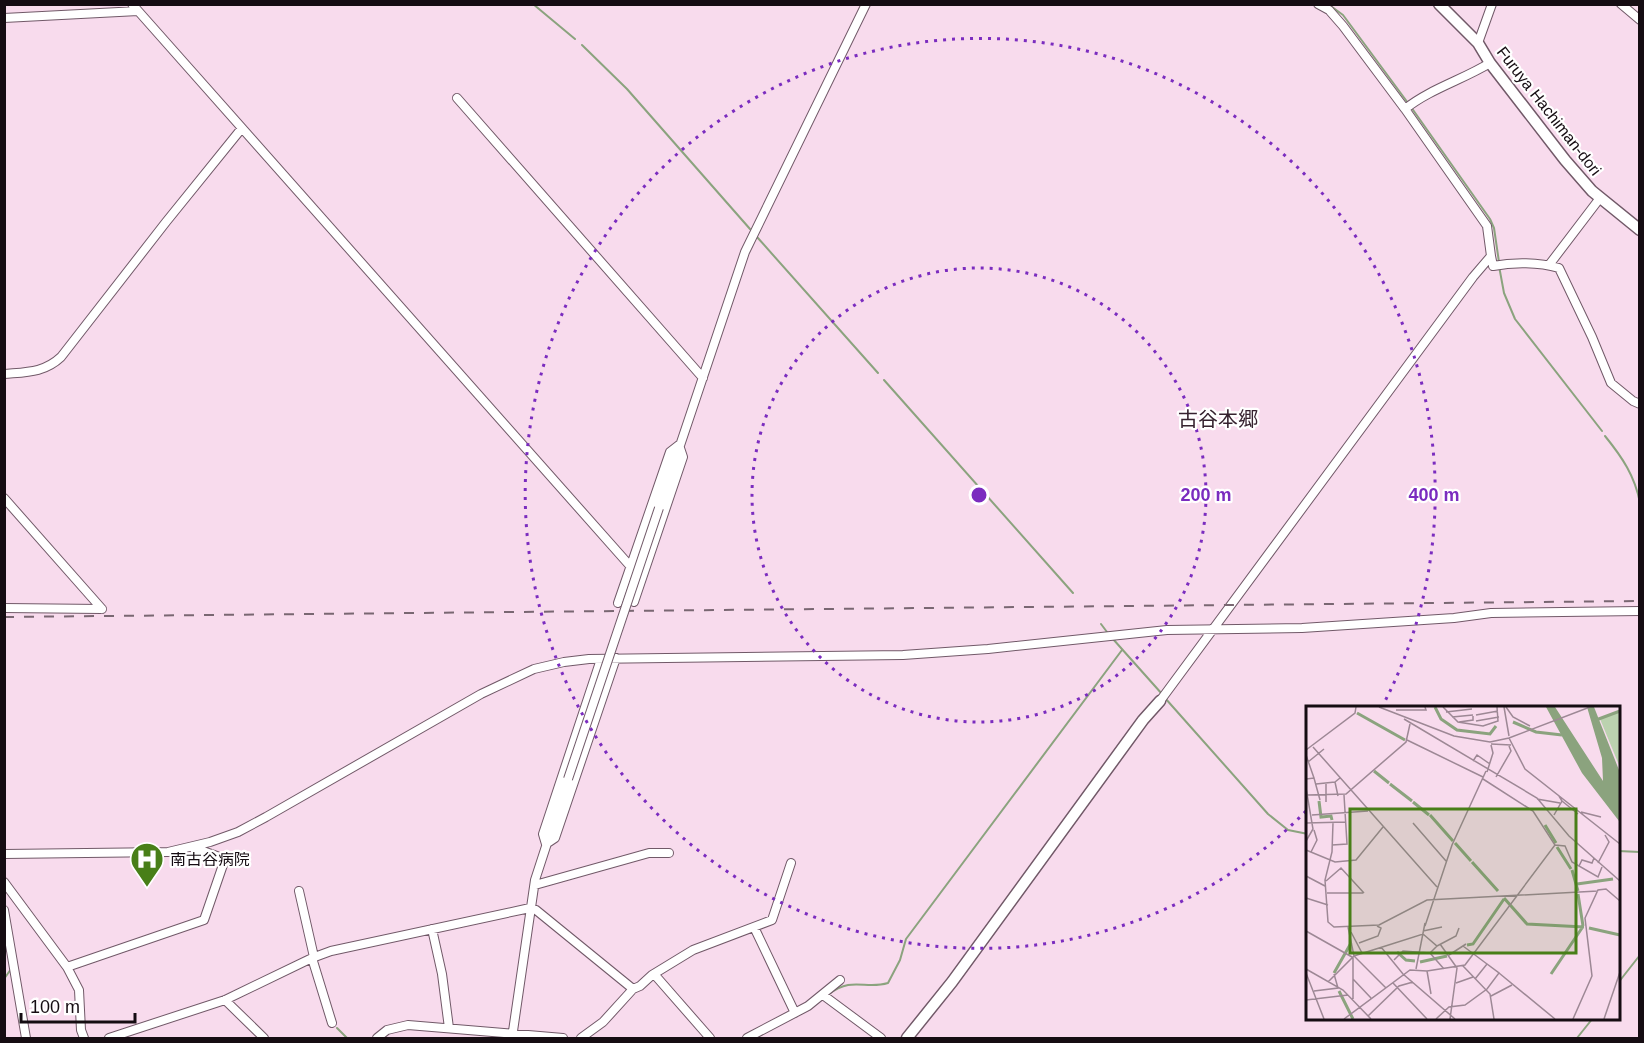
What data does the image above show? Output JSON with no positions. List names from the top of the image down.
{
  "streets": {
    "street": ["Furuya Hachiman-dori"]
  },
  "districts": ["古谷本郷"],
  "places": {
    "hospital": ["南古谷病院"]
  },
  "scale_bar": "100 m",
  "rings": ["200 m", "400 m"]
}
